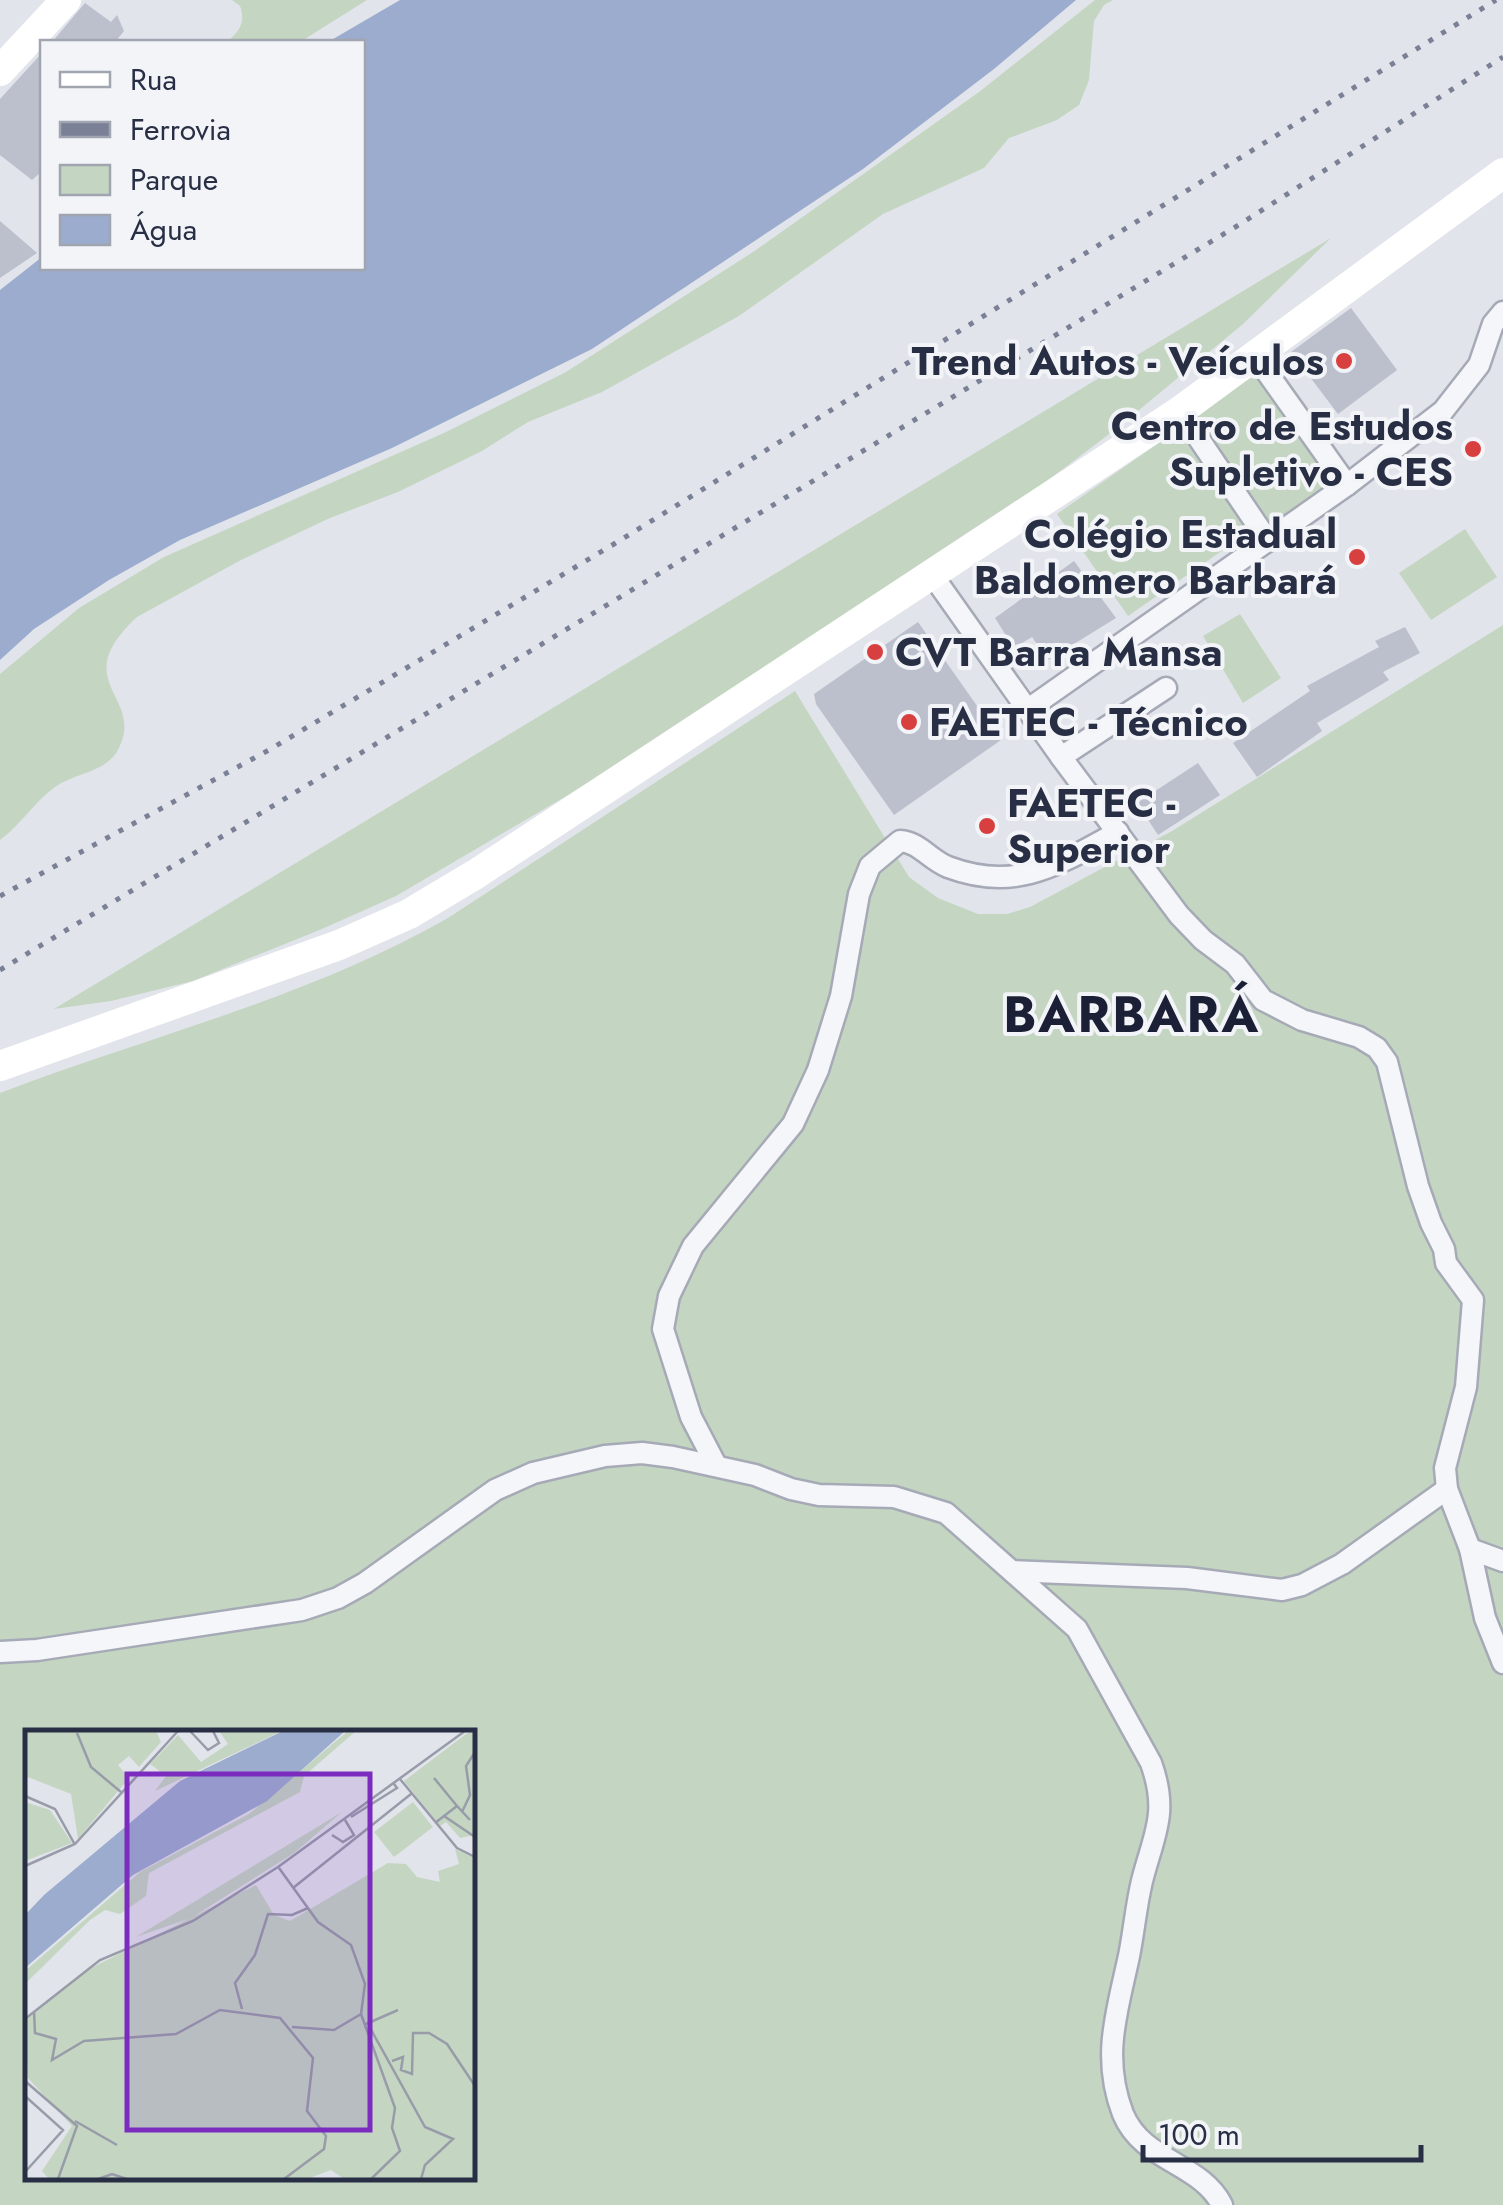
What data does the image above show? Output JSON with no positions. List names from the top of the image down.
{
  "districts": ["BARBARÁ"],
  "places": [
    "Trend Autos - Veículos",
    "Centro de Estudos Supletivo - CES",
    "Colégio Estadual Baldomero Barbará",
    "CVT Barra Mansa",
    "FAETEC - Técnico",
    "FAETEC - Superior"
  ],
  "legend": [
    "Rua",
    "Ferrovia",
    "Parque",
    "Água"
  ],
  "scale_bar": "100 m"
}
